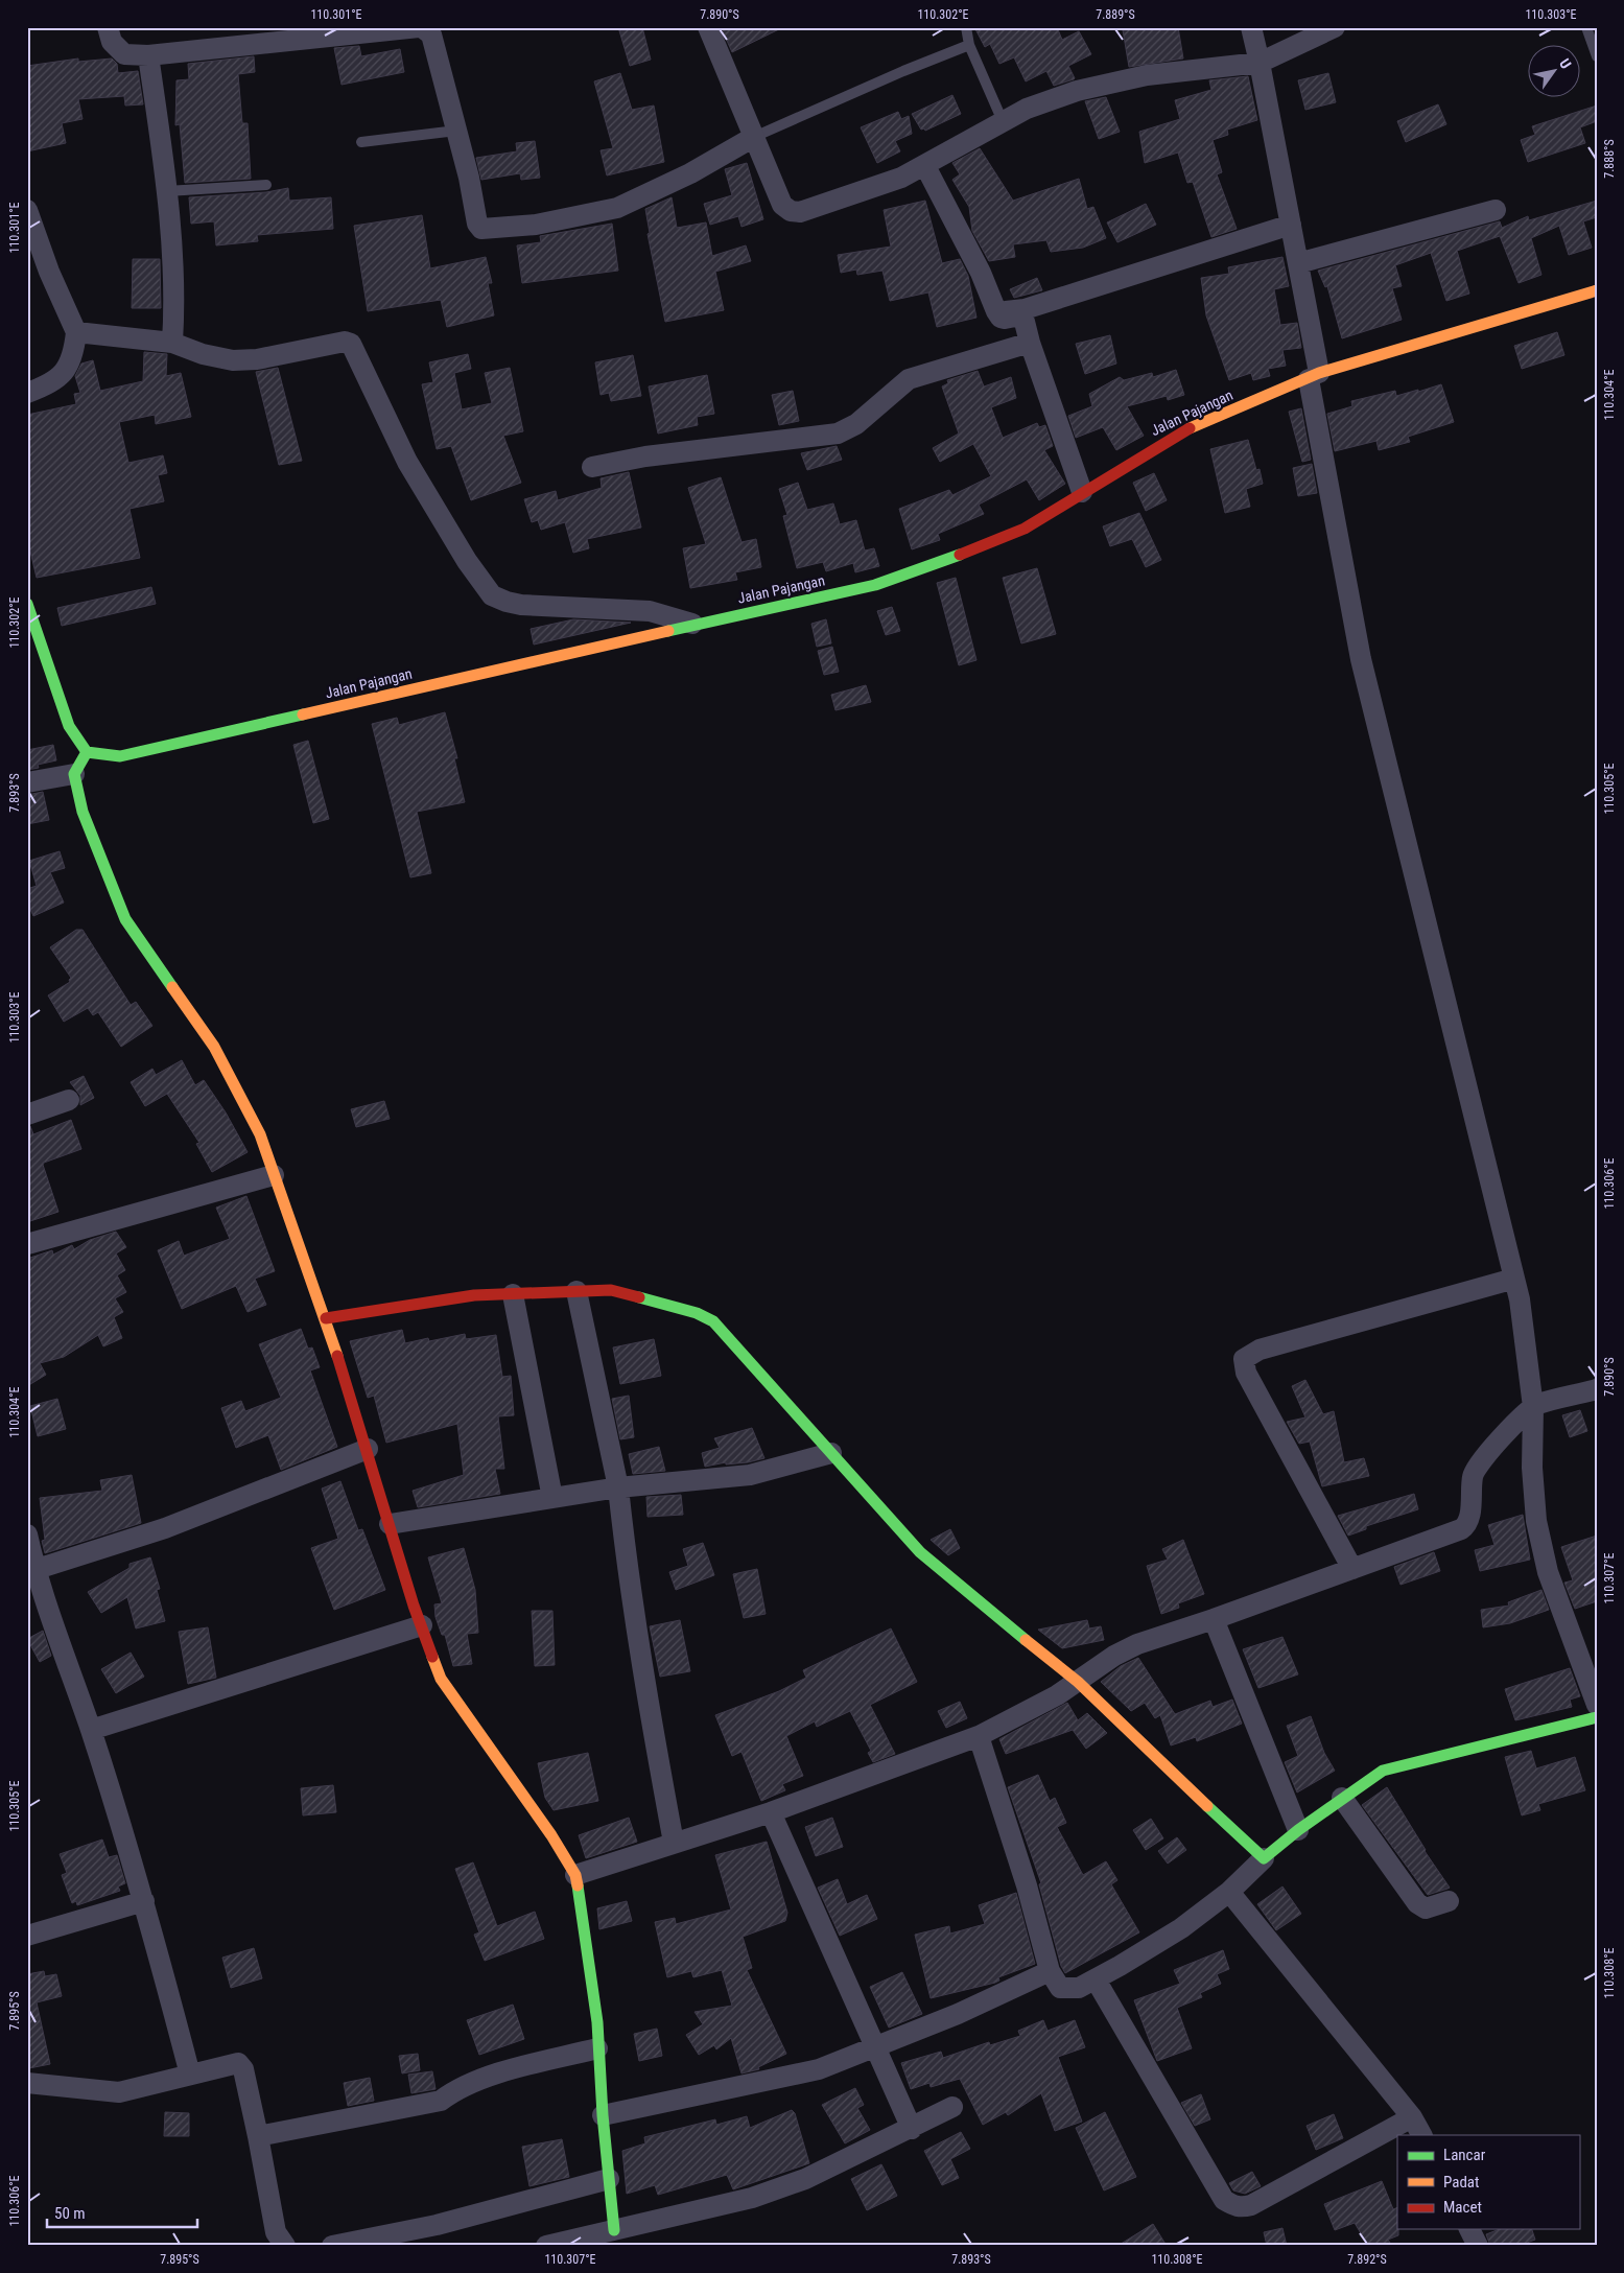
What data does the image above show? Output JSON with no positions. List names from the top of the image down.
{
  "streets": {
    "street": ["Jalan Pajangan"]
  },
  "legend": ["Lancar", "Padat", "Macet"],
  "scale_bar": "50 m",
  "north": "top right",
  "coordinates": [
    "110.301°E",
    "7.890°S",
    "110.302°E",
    "7.889°S",
    "110.303°E",
    "7.888°S",
    "110.304°E",
    "110.305°E",
    "7.893°S",
    "110.306°E",
    "110.307°E",
    "110.308°E",
    "7.895°S",
    "7.892°S"
  ]
}
